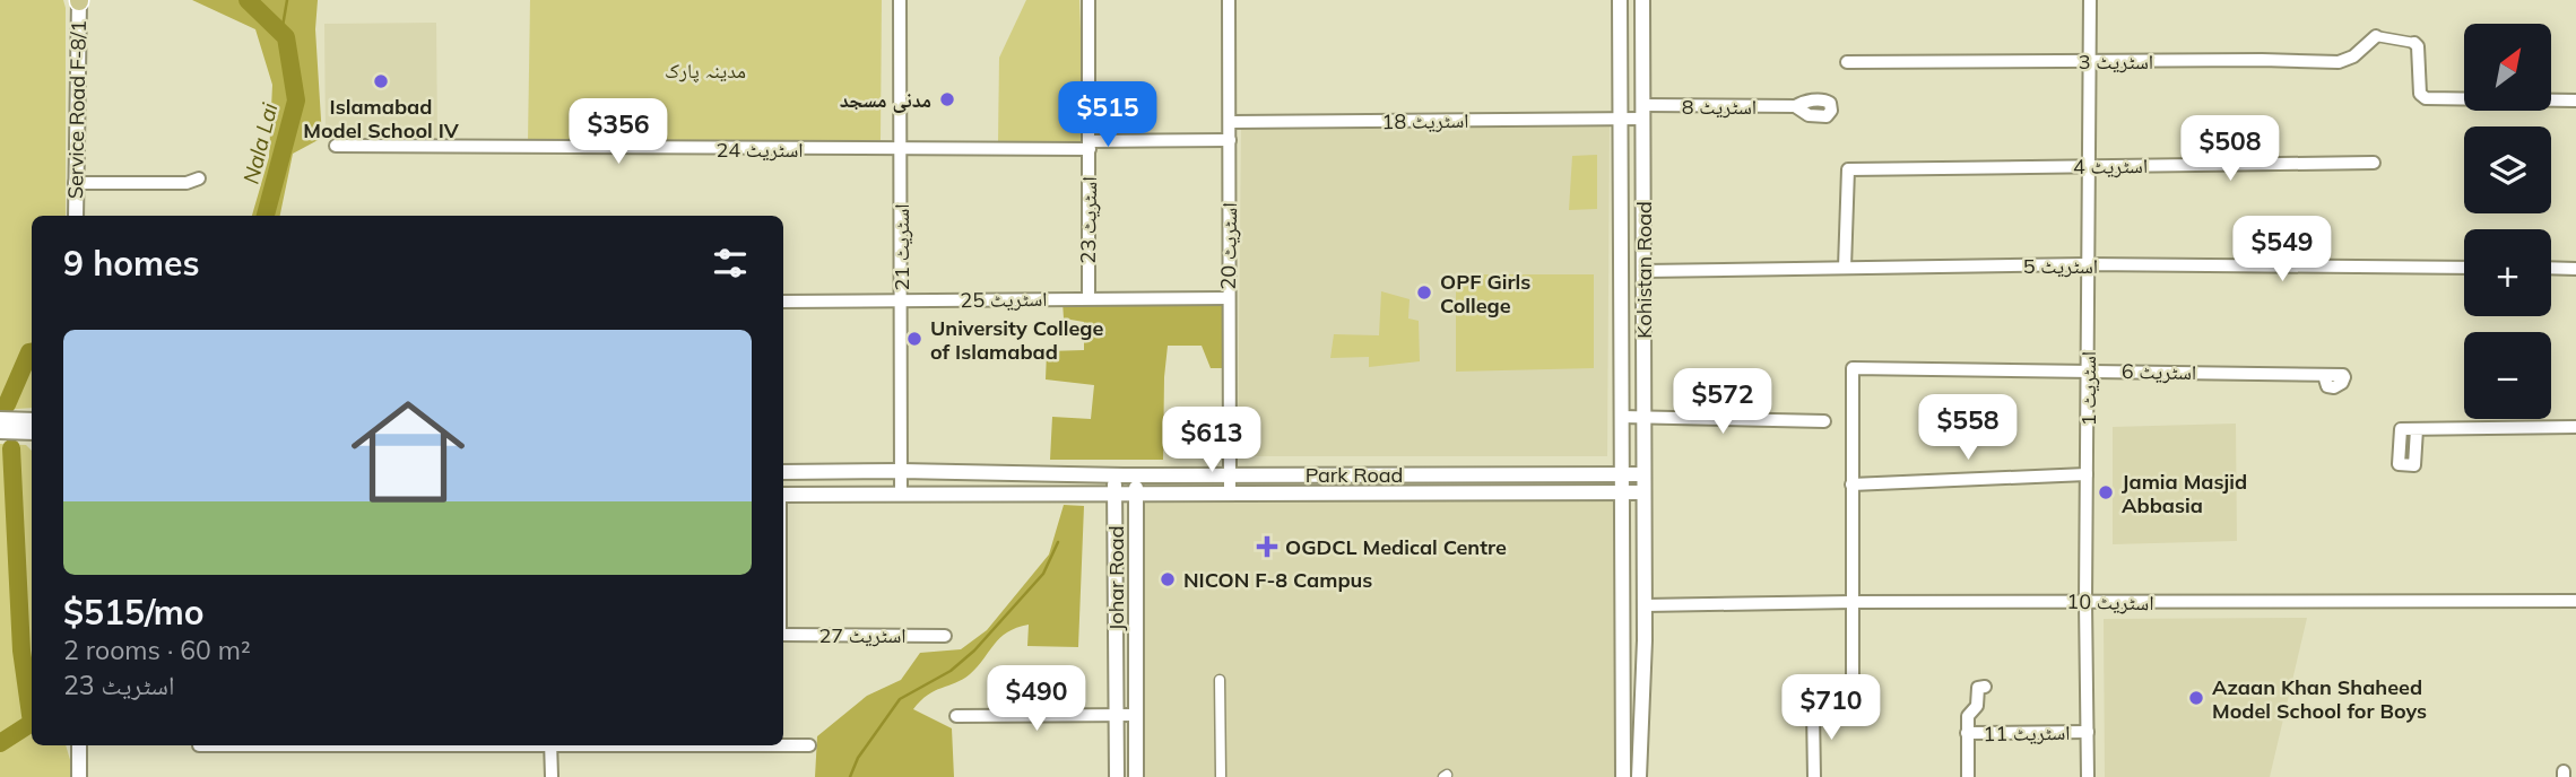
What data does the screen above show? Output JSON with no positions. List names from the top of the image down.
{
  "streets": {
    "street": [
      "اسٹریٹ 3",
      "اسٹریٹ 8",
      "Service Road F-8/1",
      "اسٹریٹ 18",
      "اسٹریٹ 24",
      "اسٹریٹ 4",
      "اسٹریٹ 23",
      "اسٹریٹ 20",
      "اسٹریٹ 21",
      "اسٹریٹ 5",
      "Kohistan Road",
      "اسٹریٹ 25",
      "اسٹریٹ 6",
      "اسٹریٹ 1",
      "Park Road",
      "Johar Road",
      "اسٹریٹ 10",
      "اسٹریٹ 27",
      "اسٹریٹ 11"
    ]
  },
  "crossings": [
    ["اسٹریٹ 3", "اسٹریٹ 1"],
    ["اسٹریٹ 8", "اسٹریٹ 18"],
    ["اسٹریٹ 8", "Kohistan Road"],
    ["اسٹریٹ 18", "اسٹریٹ 20"],
    ["اسٹریٹ 18", "Kohistan Road"],
    ["اسٹریٹ 24", "اسٹریٹ 23"],
    ["اسٹریٹ 24", "اسٹریٹ 20"],
    ["اسٹریٹ 24", "اسٹریٹ 21"],
    ["اسٹریٹ 4", "اسٹریٹ 5"],
    ["اسٹریٹ 4", "اسٹریٹ 1"],
    ["اسٹریٹ 23", "اسٹریٹ 25"],
    ["اسٹریٹ 20", "اسٹریٹ 25"],
    ["اسٹریٹ 20", "Park Road"],
    ["اسٹریٹ 21", "اسٹریٹ 25"],
    ["اسٹریٹ 21", "Park Road"],
    ["اسٹریٹ 5", "Kohistan Road"],
    ["اسٹریٹ 5", "اسٹریٹ 1"],
    ["Kohistan Road", "Park Road"],
    ["Kohistan Road", "اسٹریٹ 10"],
    ["اسٹریٹ 6", "اسٹریٹ 1"],
    ["اسٹریٹ 1", "اسٹریٹ 10"],
    ["اسٹریٹ 1", "اسٹریٹ 11"],
    ["Park Road", "Johar Road"]
  ],
  "water": ["Nala Lai"],
  "parks": ["مدینہ پارک"],
  "places": {
    "other": [
      "Islamabad Model School IV",
      "مدنی مسجد",
      "OPF Girls College",
      "University College of Islamabad",
      "Jamia Masjid Abbasia",
      "NICON F-8 Campus",
      "Azaan Khan Shaheed Model School for Boys"
    ],
    "health": ["OGDCL Medical Centre"]
  },
  "north": "top right",
  "page": {
    "map_buttons": ["+", "−"],
    "price": [
      "$515",
      "$356",
      "$508",
      "$549",
      "$572",
      "$558",
      "$613",
      "$490",
      "$710"
    ],
    "heading": "9 homes",
    "list": [
      {
        "name": "$515/mo",
        "note": "2 rooms · 60 m² · اسٹریٹ 23"
      }
    ]
  }
}
